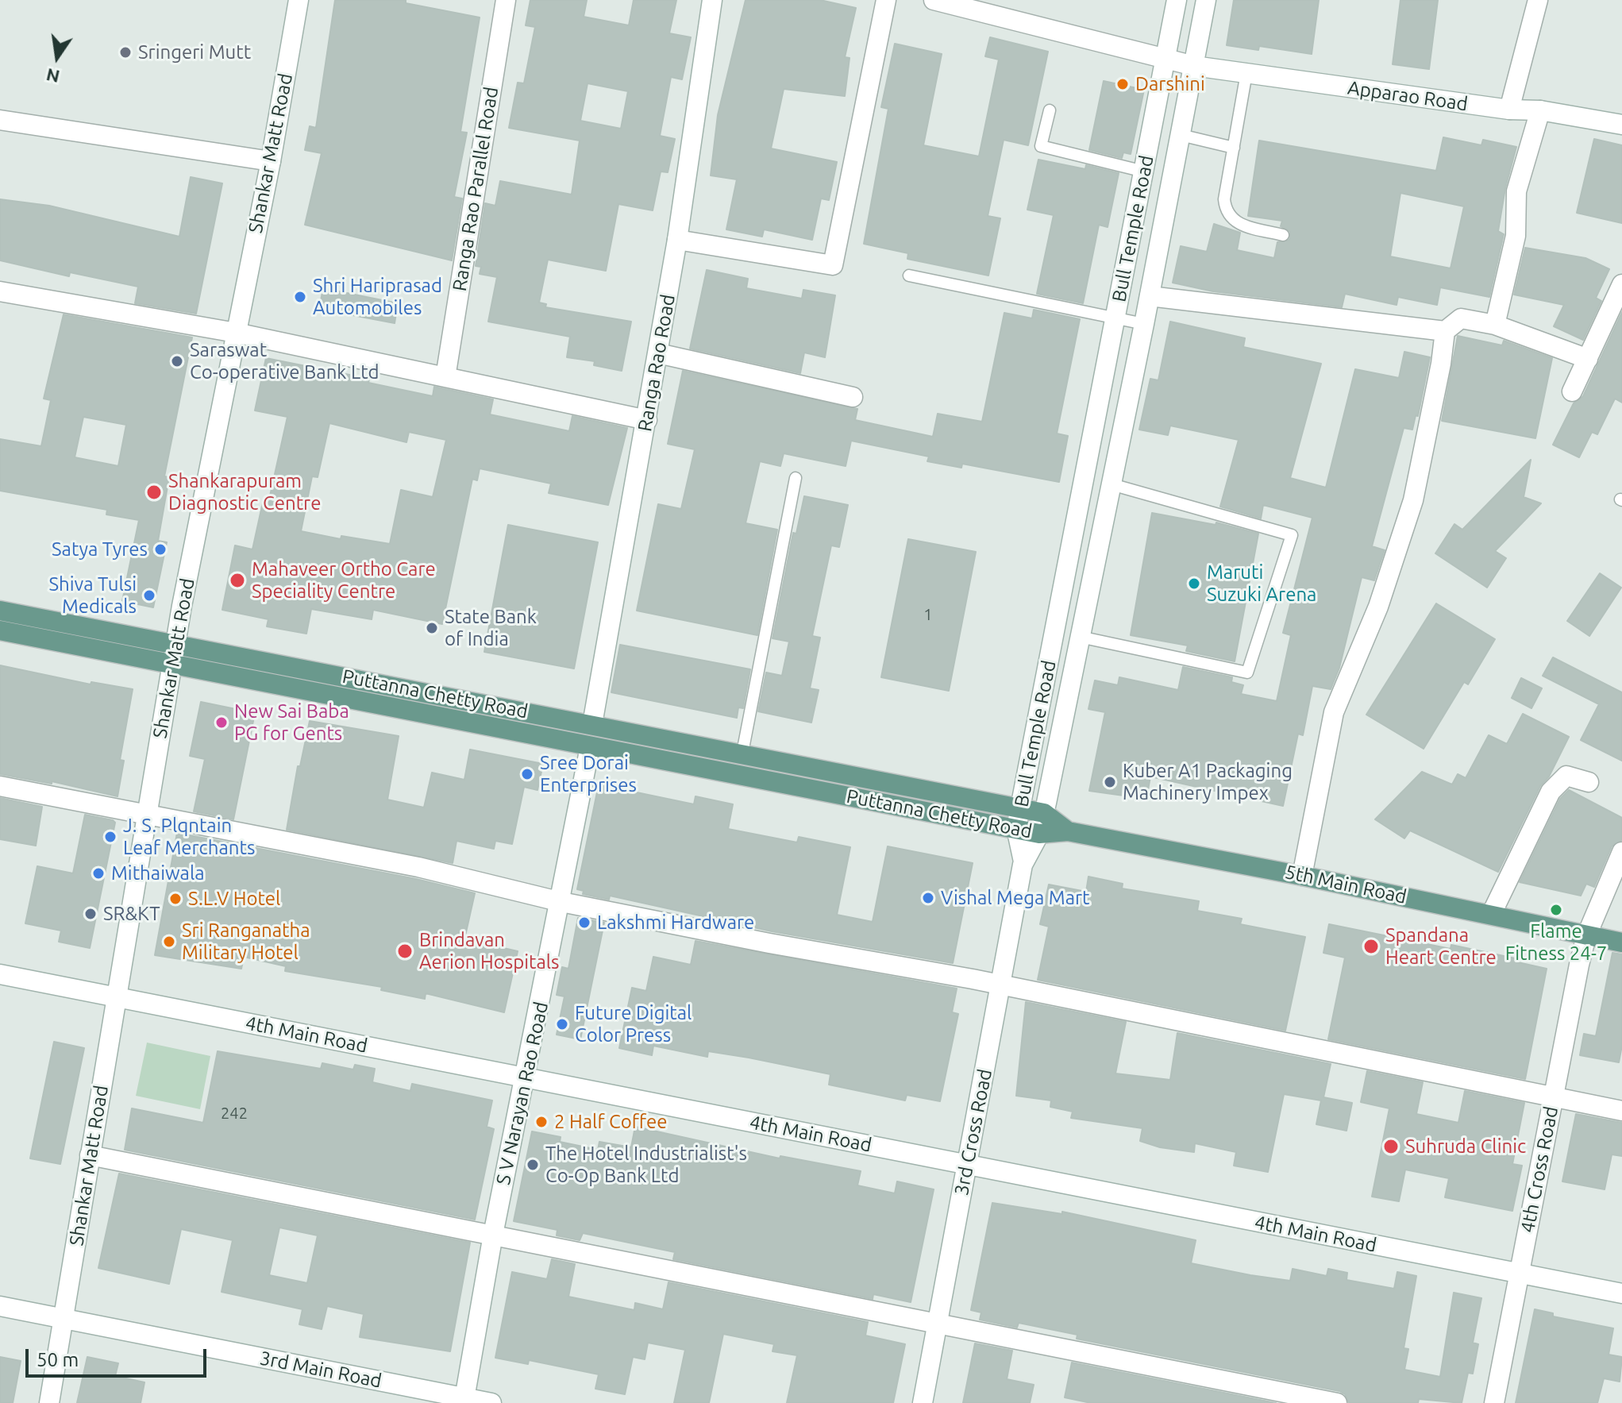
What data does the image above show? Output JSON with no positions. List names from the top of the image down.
{
  "streets": {
    "main road": ["Puttanna Chetty Road", "5th Main Road"],
    "street": [
      "Apparao Road",
      "Shankar Matt Road",
      "Ranga Rao Parallel Road",
      "Bull Temple Road",
      "Ranga Rao Road",
      "4th Main Road",
      "S V Narayan Rao Road",
      "3rd Cross Road",
      "4th Cross Road",
      "3rd Main Road"
    ]
  },
  "crossings": [
    ["Apparao Road", "Bull Temple Road"],
    ["Shankar Matt Road", "Puttanna Chetty Road"],
    ["Shankar Matt Road", "4th Main Road"],
    ["Shankar Matt Road", "3rd Main Road"],
    ["Bull Temple Road", "Puttanna Chetty Road"],
    ["Bull Temple Road", "3rd Cross Road"],
    ["Ranga Rao Road", "Puttanna Chetty Road"],
    ["Puttanna Chetty Road", "5th Main Road"],
    ["Puttanna Chetty Road", "S V Narayan Rao Road"],
    ["5th Main Road", "4th Cross Road"],
    ["4th Main Road", "S V Narayan Rao Road"],
    ["4th Main Road", "3rd Cross Road"],
    ["4th Main Road", "4th Cross Road"],
    ["S V Narayan Rao Road", "3rd Main Road"]
  ],
  "places": [
    "Sringeri Mutt",
    "Darshini",
    "Shri Hariprasad Automobiles",
    "Saraswat Co-operative Bank Ltd",
    "Shankarapuram Diagnostic Centre",
    "Satya Tyres",
    "Mahaveer Ortho Care Speciality Centre",
    "Maruti Suzuki Arena",
    "Shiva Tulsi Medicals",
    "State Bank of India",
    "New Sai Baba PG for Gents",
    "Sree Dorai Enterprises",
    "Kuber A1 Packaging Machinery Impex",
    "J. S. Plqntain Leaf Merchants",
    "Mithaiwala",
    "Vishal Mega Mart",
    "S.L.V Hotel",
    "Flame Fitness 24-7",
    "SR&KT",
    "Lakshmi Hardware",
    "Sri Ranganatha Military Hotel",
    "Spandana Heart Centre",
    "Brindavan Aerion Hospitals",
    "Future Digital Color Press",
    "2 Half Coffee",
    "Suhruda Clinic",
    "The Hotel Industrialist's Co-Op Bank Ltd"
  ],
  "house_numbers": ["1", "242"],
  "scale_bar": "50 m",
  "north": "bottom"
}
